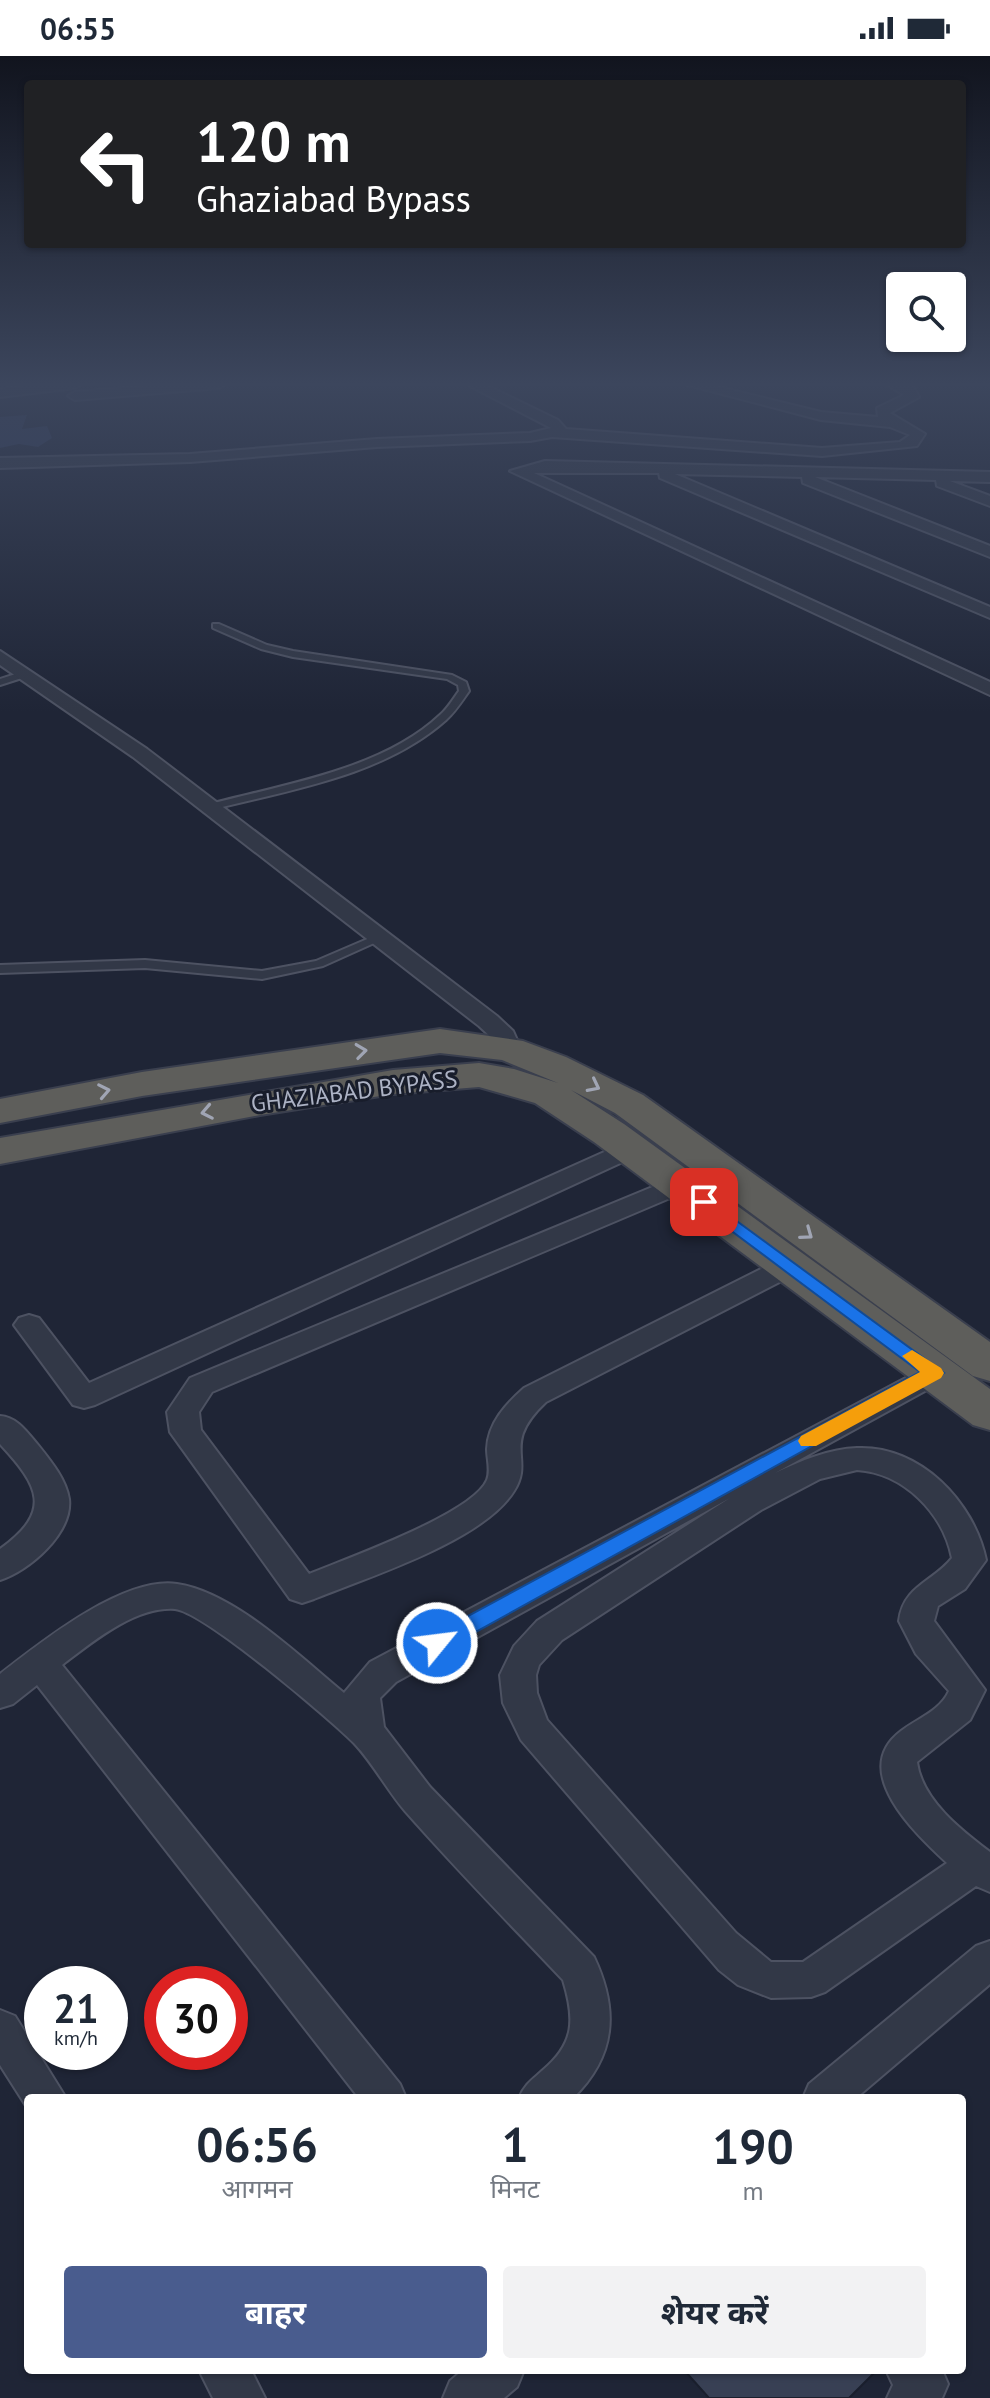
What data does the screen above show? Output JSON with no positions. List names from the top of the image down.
{
  "streets": {
    "highway": ["GHAZIABAD BYPASS"]
  },
  "page": {
    "status": "06:55",
    "turn": ["120 m", "Ghaziabad Bypass"],
    "speed": "21 km/h",
    "limit": "30",
    "eta": [
      "06:56",
      "आगमन",
      "1",
      "मिनट",
      "190",
      "m"
    ],
    "buttons": ["बाहर", "शेयर करें"]
  }
}
